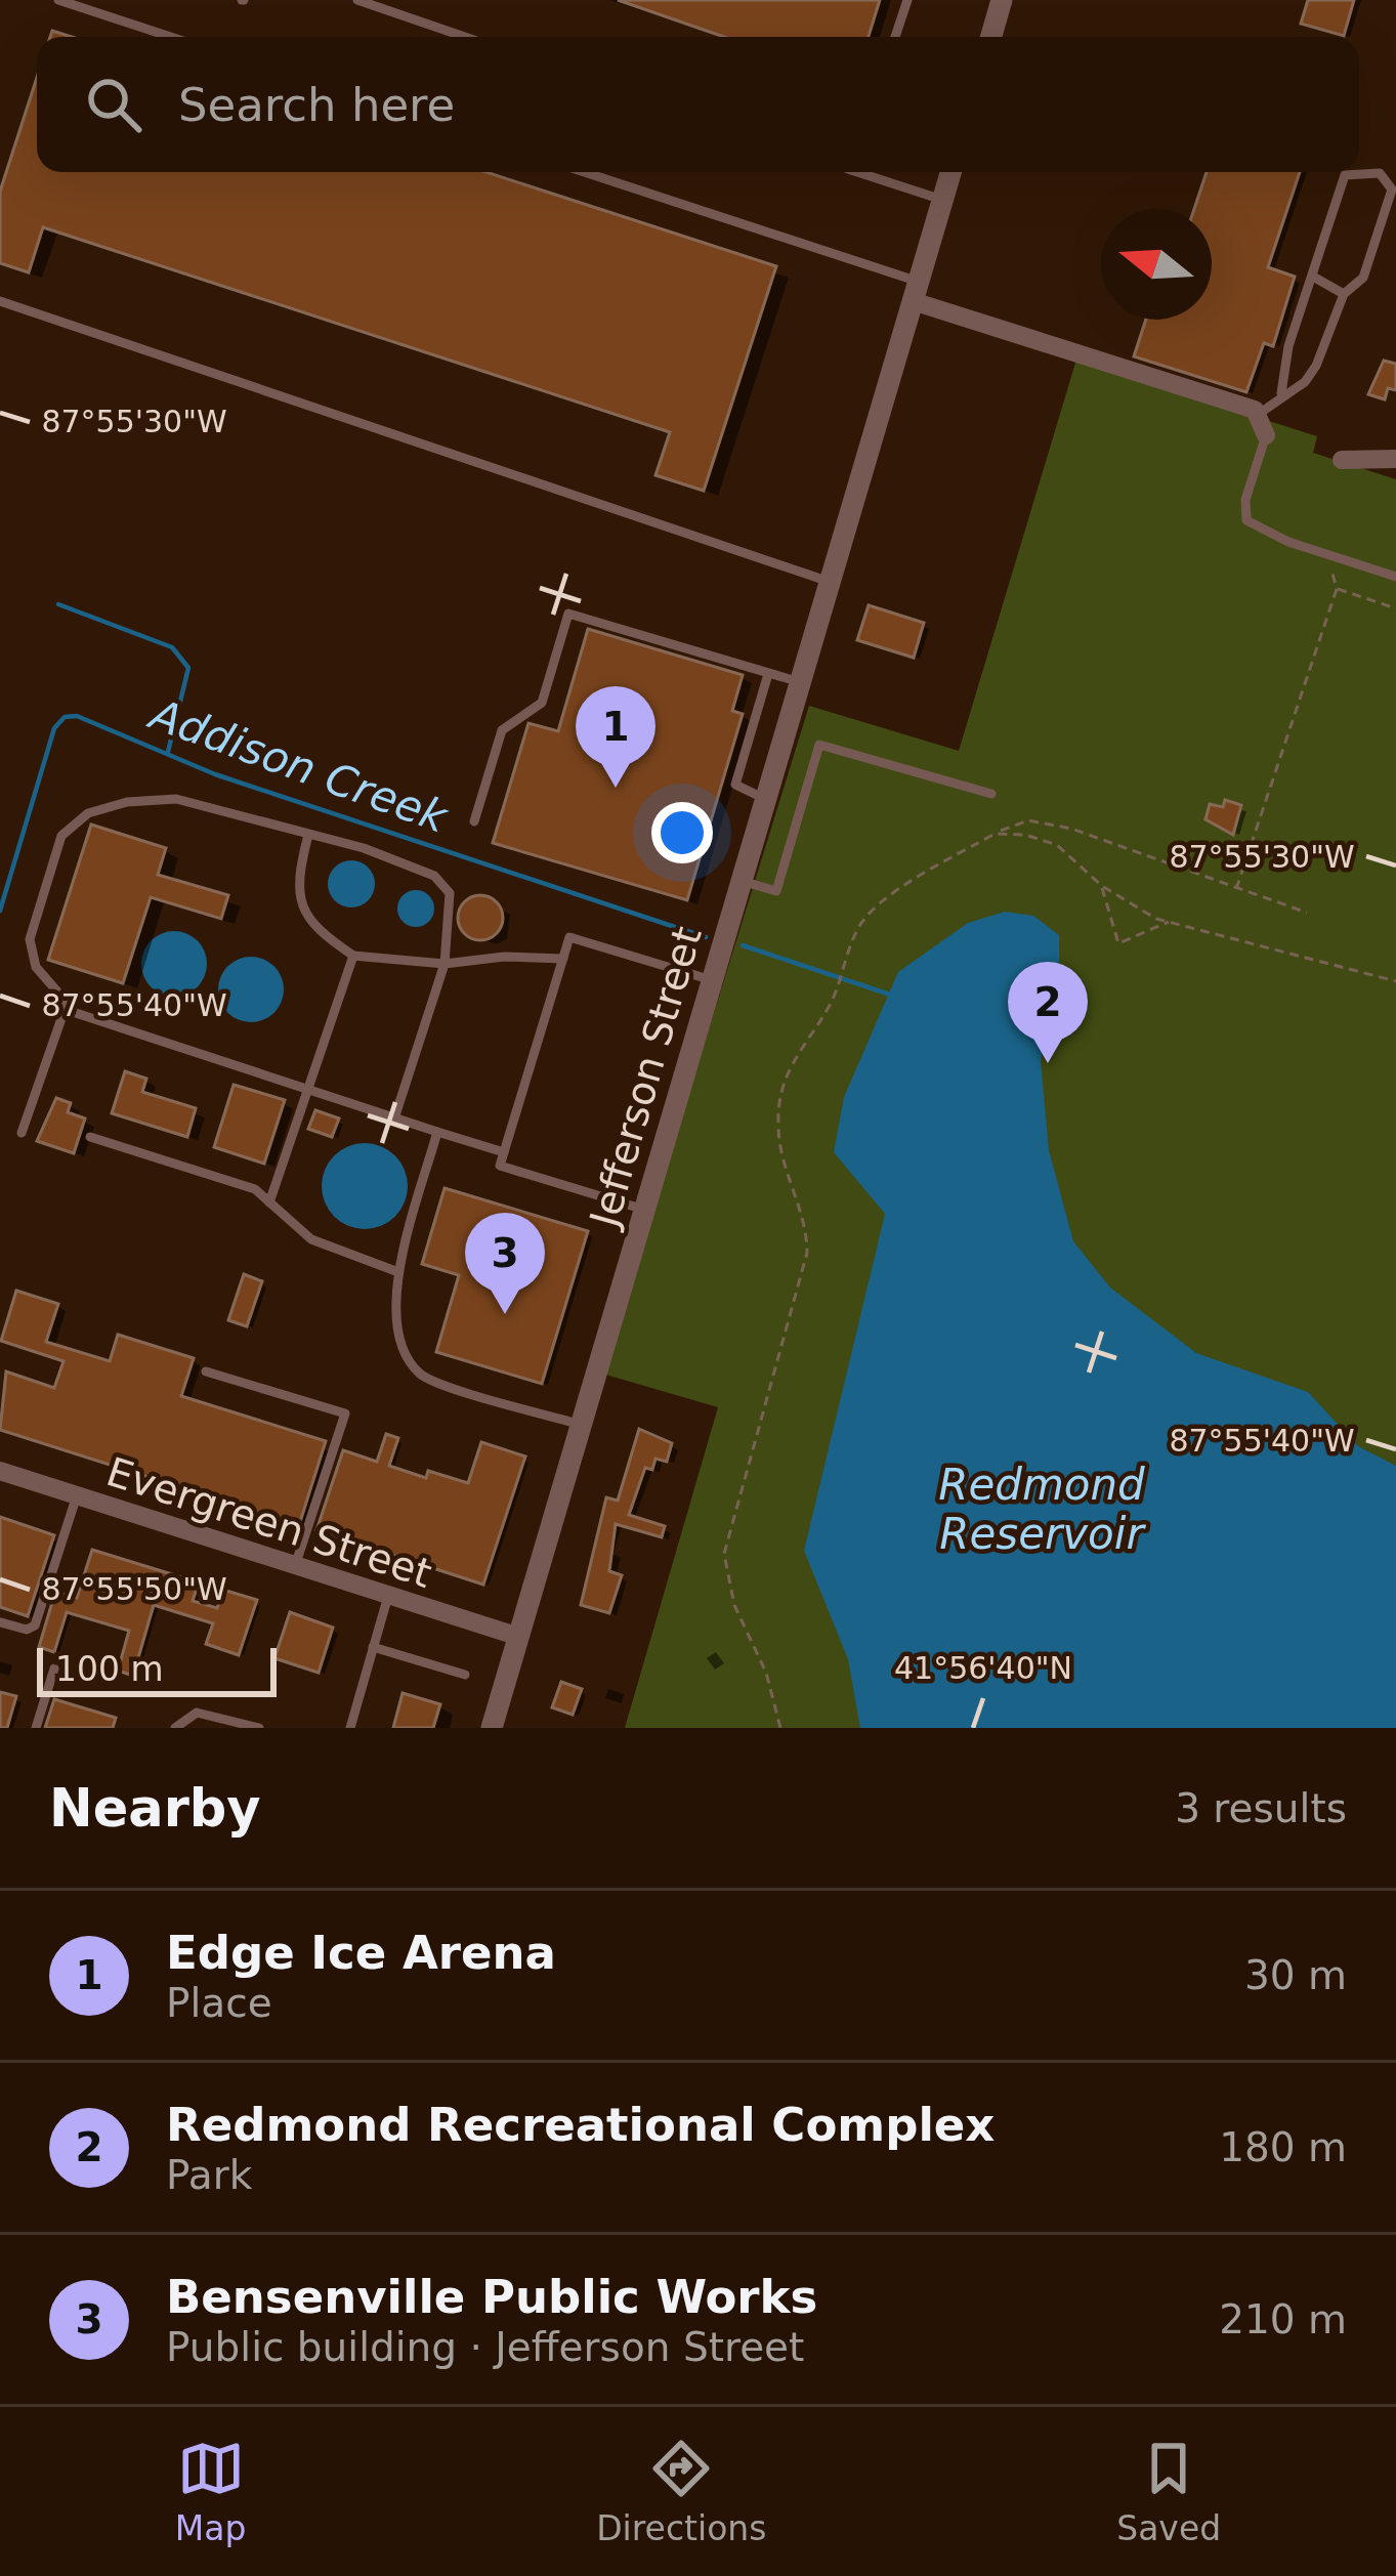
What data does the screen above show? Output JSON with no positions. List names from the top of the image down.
{
  "streets": {
    "street": ["Jefferson Street", "Evergreen Street"]
  },
  "crossings": [
    ["Jefferson Street", "Evergreen Street"]
  ],
  "water": ["Addison Creek", "Redmond Reservoir"],
  "scale_bar": "100 m",
  "north": "left",
  "page": {
    "search": "Search here",
    "pins": ["1", "2", "3"],
    "scale": "100 m",
    "heading": ["Nearby", "3 results"],
    "list": [
      {
        "mark": "1",
        "name": "Edge Ice Arena",
        "note": "Place",
        "value": "30 m"
      },
      {
        "mark": "2",
        "name": "Redmond Recreational Complex",
        "note": "Park",
        "value": "180 m"
      },
      {
        "mark": "3",
        "name": "Bensenville Public Works",
        "note": "Public building · Jefferson Street",
        "value": "210 m"
      }
    ],
    "nav": ["Map", "Directions", "Saved"]
  },
  "coordinates": [
    "87°55'30\"W",
    "87°55'40\"W",
    "87°55'50\"W",
    "41°56'40\"N"
  ]
}
